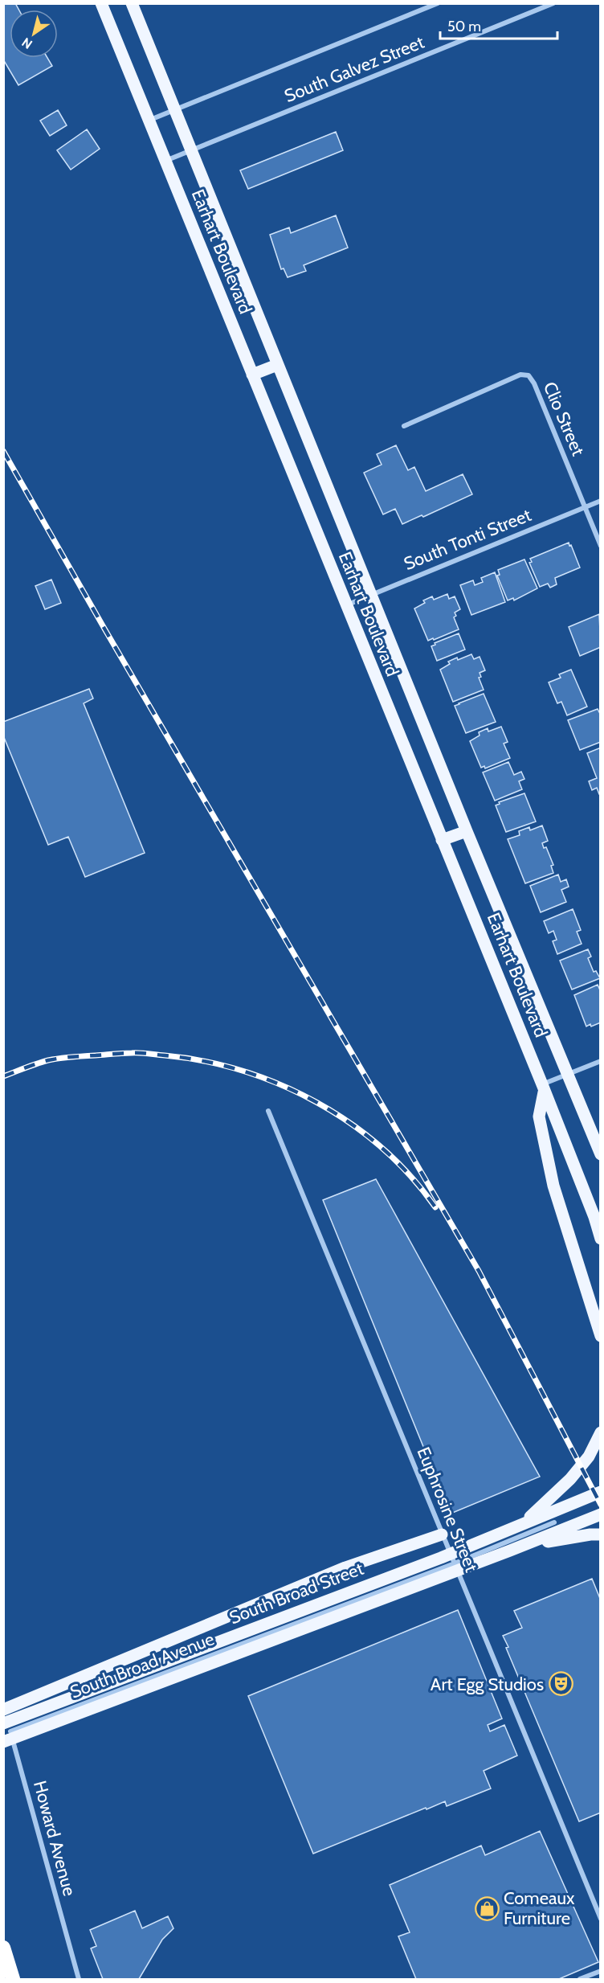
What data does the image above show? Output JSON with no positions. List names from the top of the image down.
{
  "streets": {
    "main road": ["Earhart Boulevard", "South Broad Street"],
    "street": [
      "South Galvez Street",
      "Clio Street",
      "South Tonti Street",
      "Euphrosine Street",
      "South Broad Avenue",
      "Howard Avenue"
    ]
  },
  "crossings": [
    ["South Galvez Street", "Earhart Boulevard"],
    ["Earhart Boulevard", "South Tonti Street"],
    ["Clio Street", "South Tonti Street"],
    ["Euphrosine Street", "South Broad Avenue"],
    ["South Broad Street", "South Broad Avenue"],
    ["South Broad Street", "Howard Avenue"],
    ["South Broad Avenue", "Howard Avenue"]
  ],
  "places": {
    "theatre": ["Art Egg Studios"],
    "shop": ["Comeaux Furniture"]
  },
  "scale_bar": "50 m",
  "north": "bottom left"
}
